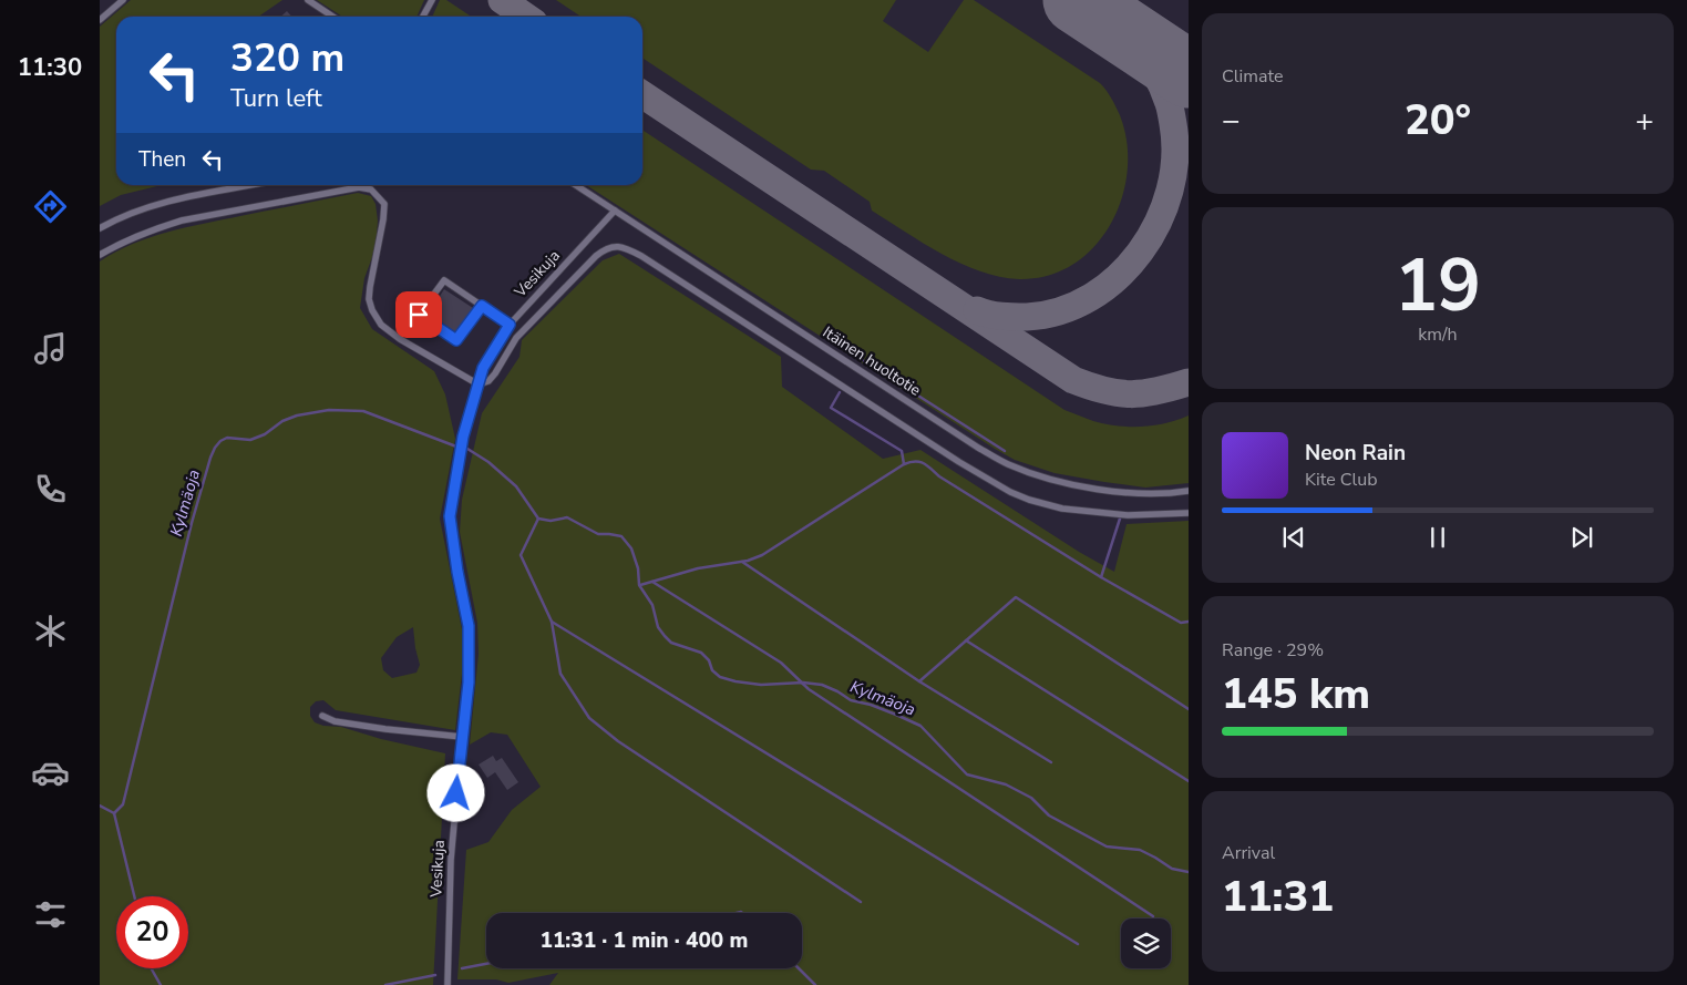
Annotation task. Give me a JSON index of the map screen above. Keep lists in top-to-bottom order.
{
  "streets": {
    "lane": ["Vesikuja", "Itäinen huoltotie"]
  },
  "crossings": [
    ["Vesikuja", "Itäinen huoltotie"]
  ],
  "water": ["Kylmäoja"],
  "page": {
    "tabs": "11:30",
    "tile": [
      "Climate",
      ["19", "km/h"],
      ["Range · 29%", "145 km"],
      ["Arrival", "11:31"]
    ],
    "turn": ["320 m", "Turn left"],
    "heat": ["−", "20°", "+"],
    "then": "Then",
    "song": ["Neon Rain", "Kite Club"],
    "limit": "20",
    "trip": "11:31 · 1 min · 400 m"
  }
}
